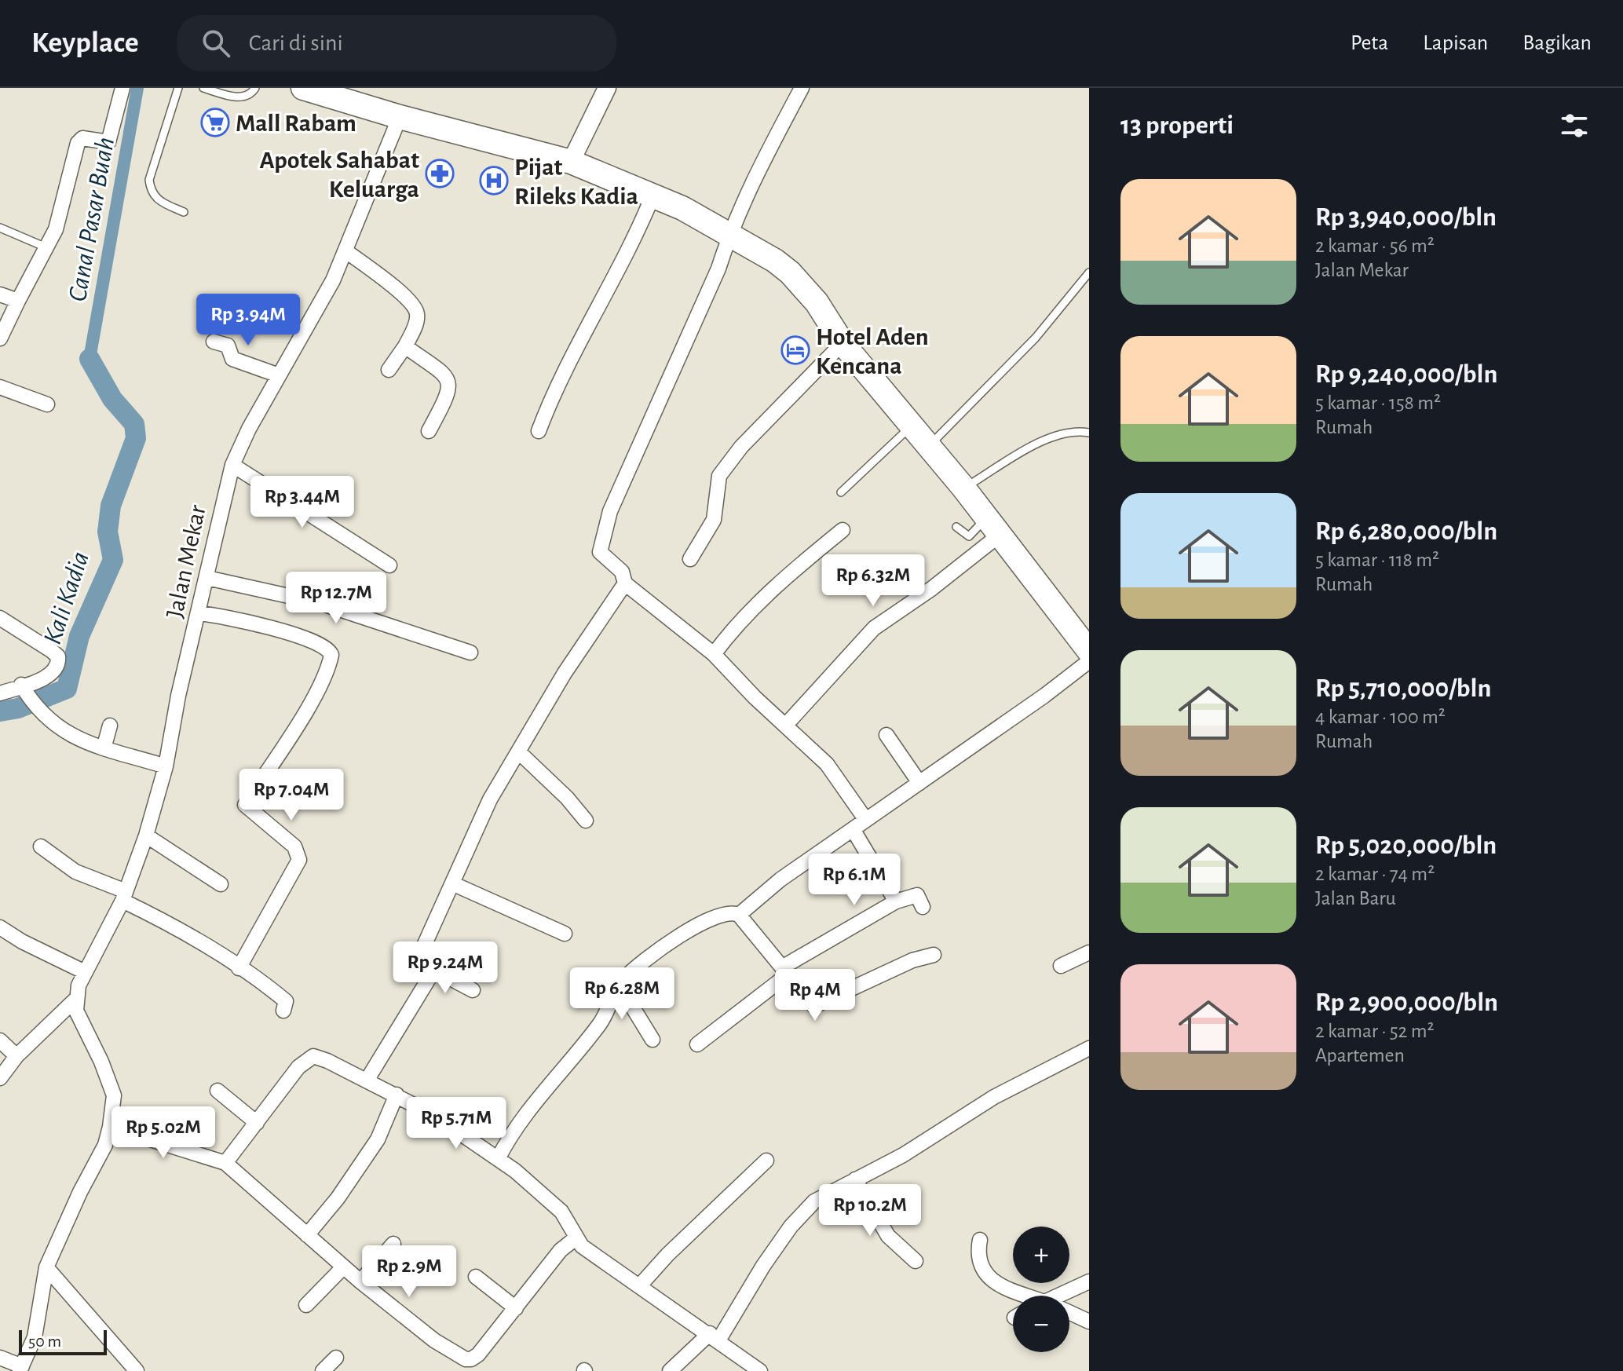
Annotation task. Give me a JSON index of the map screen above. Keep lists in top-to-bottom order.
{
  "streets": {
    "street": ["Jalan Mekar"]
  },
  "water": ["Canal Pasar Buah", "Kali Kadia"],
  "places": {
    "supermarket": ["Mall Rabam"],
    "pharmacy": ["Apotek Sahabat Keluarga"],
    "hospital": ["Pijat Rileks Kadia"],
    "hotel": ["Hotel Aden Kencana"]
  },
  "scale_bar": "50 m",
  "page": {
    "header": "Keyplace",
    "search": "Cari di sini",
    "nav": ["Peta", "Lapisan", "Bagikan"],
    "heading": "13 properti",
    "list": [
      {
        "name": "Rp 3,940,000/bln",
        "note": "2 kamar · 56 m² · Jalan Mekar"
      },
      {
        "name": "Rp 9,240,000/bln",
        "note": "5 kamar · 158 m² · Rumah"
      },
      {
        "name": "Rp 6,280,000/bln",
        "note": "5 kamar · 118 m² · Rumah"
      },
      {
        "name": "Rp 5,710,000/bln",
        "note": "4 kamar · 100 m² · Rumah"
      },
      {
        "name": "Rp 5,020,000/bln",
        "note": "2 kamar · 74 m² · Jalan Baru"
      },
      {
        "name": "Rp 2,900,000/bln",
        "note": "2 kamar · 52 m² · Apartemen"
      }
    ],
    "price": [
      "Rp 3.94M",
      "Rp 3.44M",
      "Rp 6.32M",
      "Rp 12.7M",
      "Rp 7.04M",
      "Rp 6.1M",
      "Rp 9.24M",
      "Rp 6.28M",
      "Rp 4M",
      "Rp 5.71M",
      "Rp 5.02M",
      "Rp 10.2M",
      "Rp 2.9M"
    ],
    "map_buttons": ["+", "−"],
    "scale": "50 m"
  }
}
